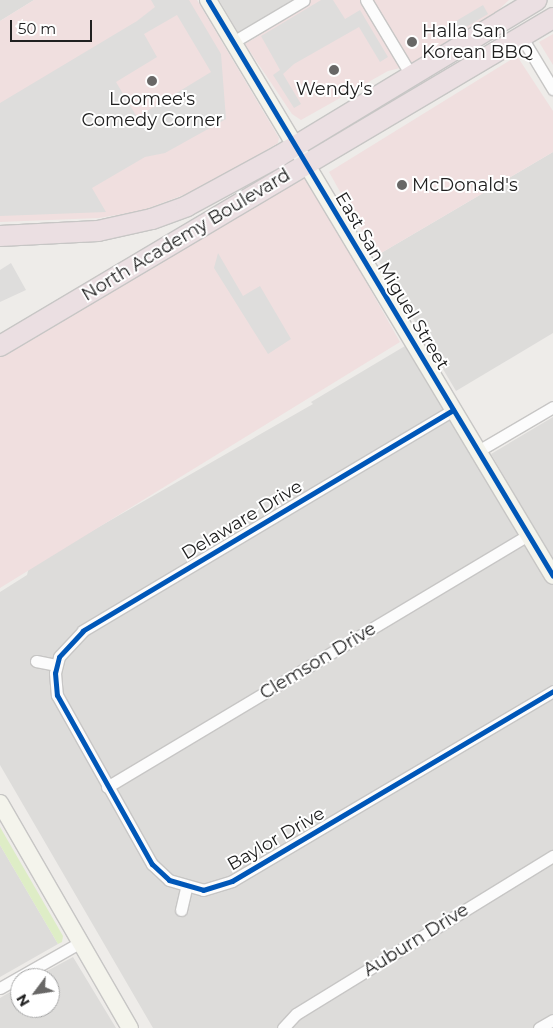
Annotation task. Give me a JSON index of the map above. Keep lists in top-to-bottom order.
{
  "streets": {
    "highway": ["North Academy Boulevard"],
    "street": [
      "East San Miguel Street",
      "Delaware Drive",
      "Clemson Drive",
      "Baylor Drive",
      "Auburn Drive"
    ]
  },
  "crossings": [
    ["North Academy Boulevard", "East San Miguel Street"],
    ["East San Miguel Street", "Delaware Drive"],
    ["East San Miguel Street", "Clemson Drive"],
    ["Delaware Drive", "Baylor Drive"],
    ["Clemson Drive", "Baylor Drive"]
  ],
  "places": [
    "Halla San Korean BBQ",
    "Wendy's",
    "Loomee's Comedy Corner",
    "McDonald's"
  ],
  "scale_bar": "50 m",
  "north": "bottom left"
}
